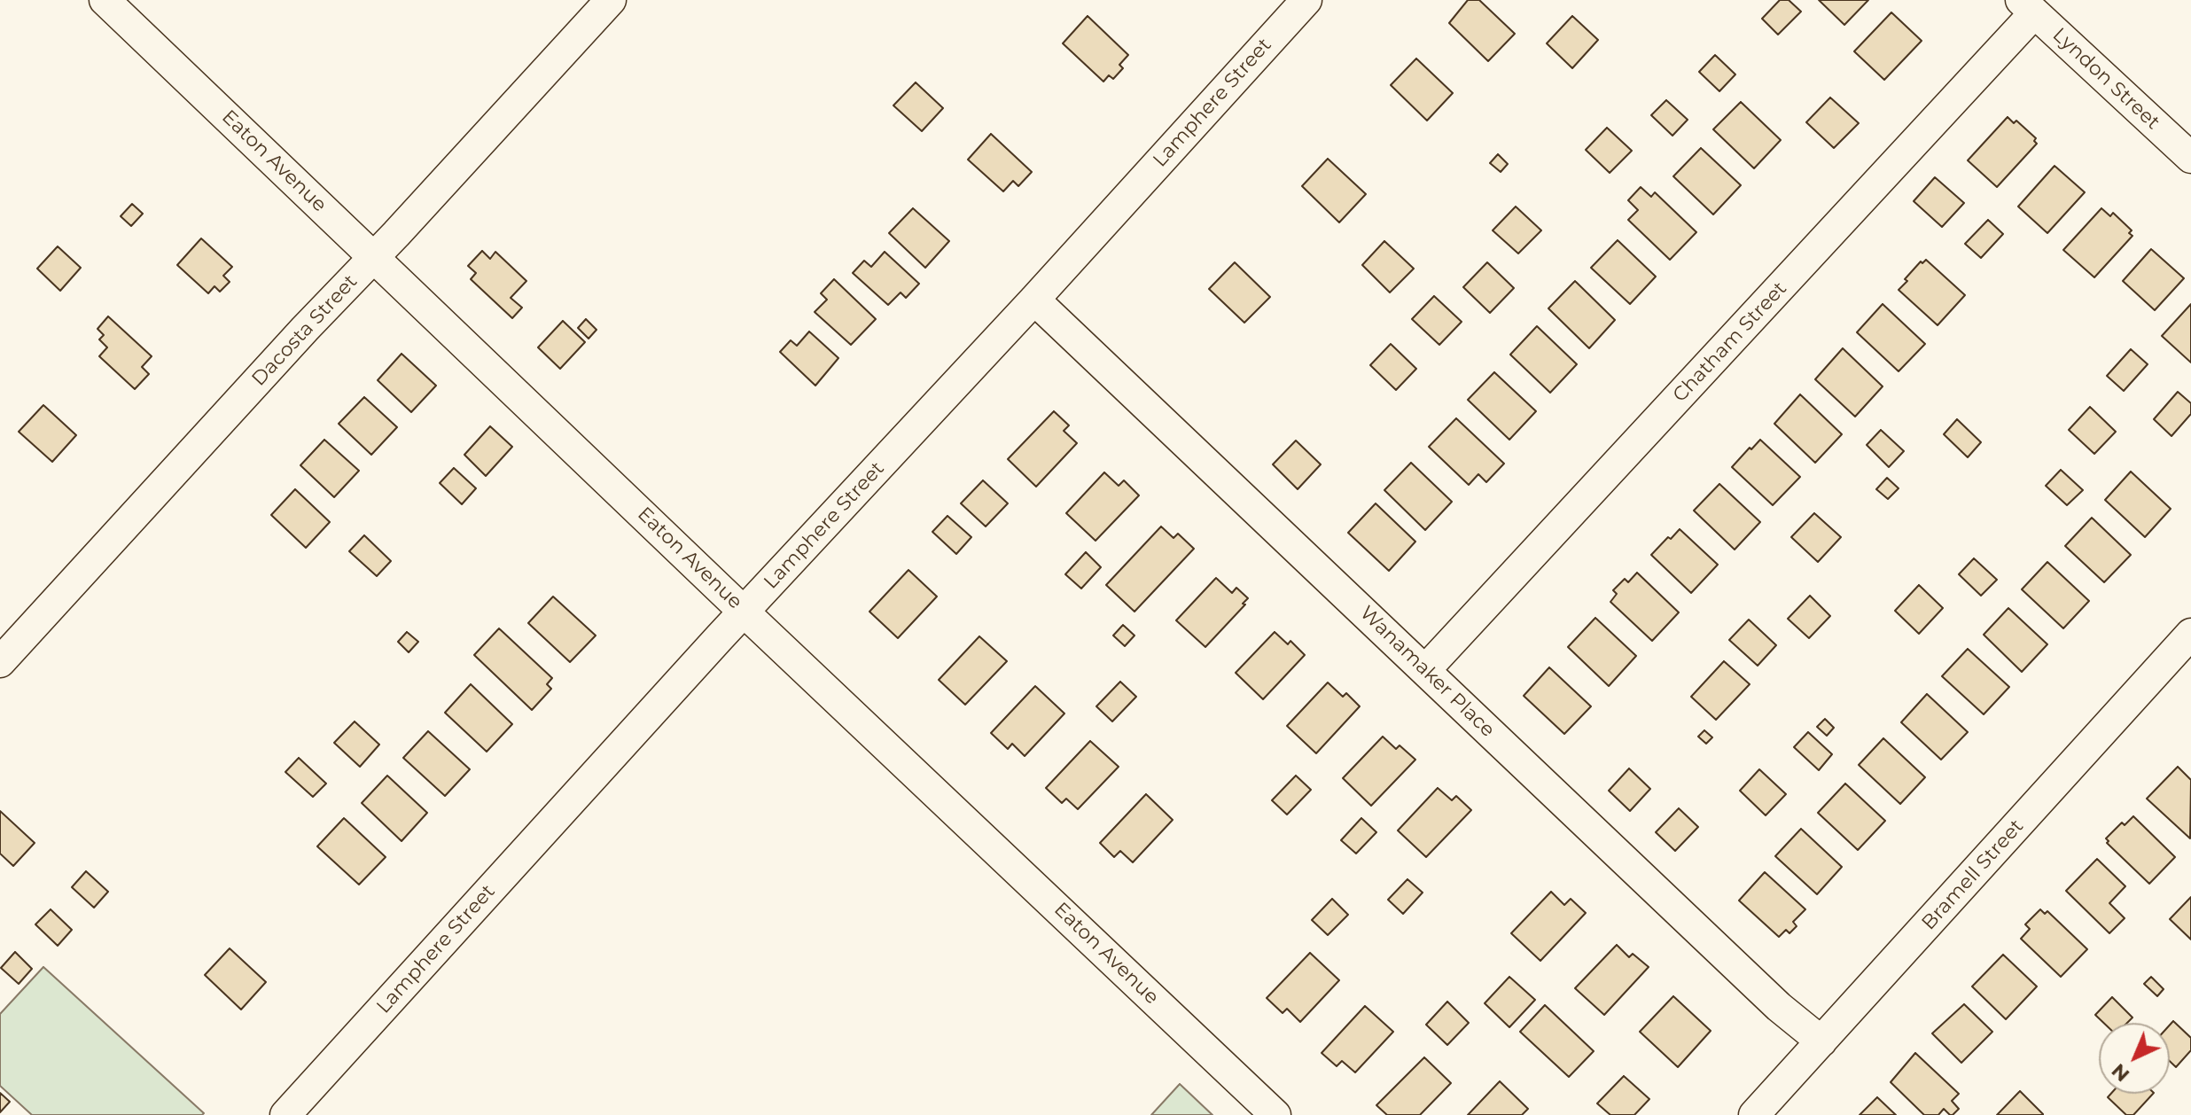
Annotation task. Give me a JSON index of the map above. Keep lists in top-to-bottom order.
{
  "streets": {
    "street": [
      "Lyndon Street",
      "Lamphere Street",
      "Eaton Avenue",
      "Dacosta Street",
      "Chatham Street",
      "Wanamaker Place",
      "Bramell Street"
    ]
  },
  "crossings": [
    ["Lyndon Street", "Chatham Street"],
    ["Lamphere Street", "Eaton Avenue"],
    ["Lamphere Street", "Wanamaker Place"],
    ["Eaton Avenue", "Dacosta Street"],
    ["Chatham Street", "Wanamaker Place"],
    ["Wanamaker Place", "Bramell Street"]
  ],
  "north": "bottom left"
}
